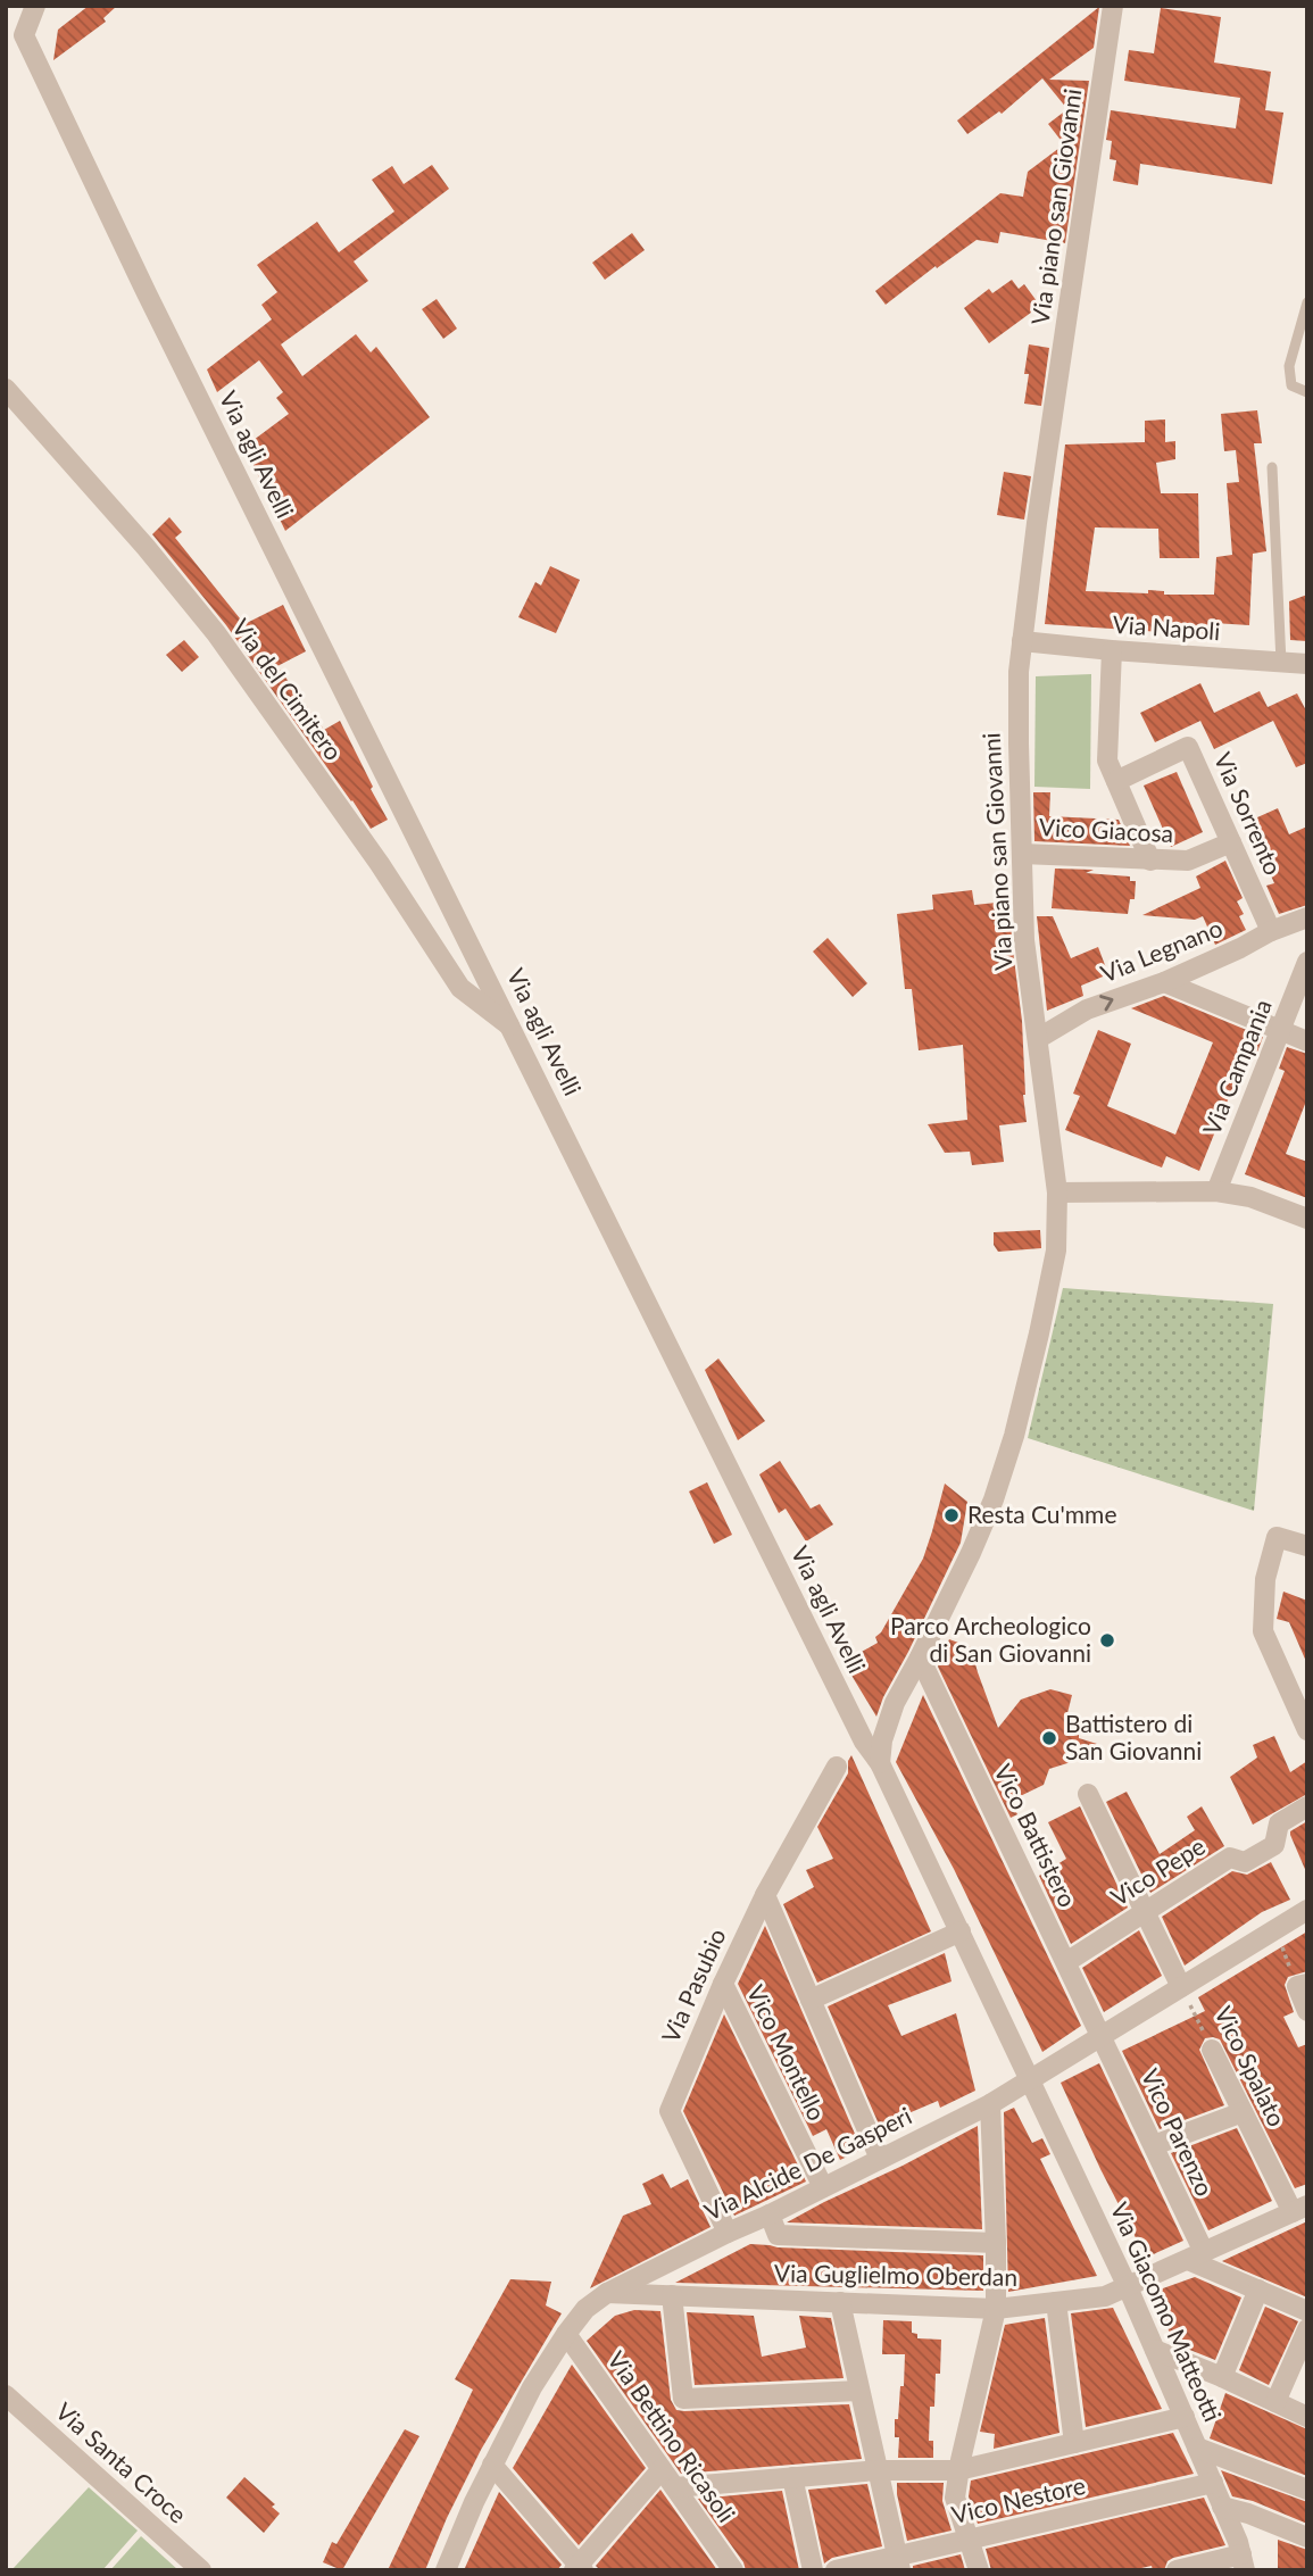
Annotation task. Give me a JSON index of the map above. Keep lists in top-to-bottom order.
{
  "streets": {
    "street": [
      "Via piano san Giovanni",
      "Via agli Avelli",
      "Via Napoli",
      "Via del Cimitero",
      "Via Sorrento",
      "Vico Giacosa",
      "Via Legnano",
      "Via Campania",
      "Vico Battistero",
      "Vico Pepe",
      "Via Pasubio",
      "Vico Montello",
      "Vico Spalato",
      "Vico Parenzo",
      "Via Alcide De Gasperi",
      "Via Guglielmo Oberdan",
      "Via Giacomo Matteotti",
      "Via Bettino Ricasoli",
      "Via Santa Croce",
      "Vico Nestore"
    ]
  },
  "crossings": [
    ["Via piano san Giovanni", "Via agli Avelli"],
    ["Via piano san Giovanni", "Via Napoli"],
    ["Via piano san Giovanni", "Vico Giacosa"],
    ["Via piano san Giovanni", "Via Legnano"],
    ["Via piano san Giovanni", "Vico Battistero"],
    ["Via agli Avelli", "Via del Cimitero"],
    ["Via agli Avelli", "Via Alcide De Gasperi"],
    ["Via agli Avelli", "Via Giacomo Matteotti"],
    ["Via Sorrento", "Vico Giacosa"],
    ["Via Sorrento", "Via Legnano"],
    ["Vico Battistero", "Vico Pepe"],
    ["Vico Battistero", "Vico Parenzo"],
    ["Vico Battistero", "Via Alcide De Gasperi"],
    ["Via Pasubio", "Vico Montello"],
    ["Via Pasubio", "Via Alcide De Gasperi"],
    ["Vico Montello", "Via Alcide De Gasperi"],
    ["Vico Spalato", "Via Alcide De Gasperi"],
    ["Vico Spalato", "Via Guglielmo Oberdan"],
    ["Vico Parenzo", "Via Alcide De Gasperi"],
    ["Vico Parenzo", "Via Guglielmo Oberdan"],
    ["Via Alcide De Gasperi", "Via Guglielmo Oberdan"],
    ["Via Alcide De Gasperi", "Via Giacomo Matteotti"],
    ["Via Alcide De Gasperi", "Via Bettino Ricasoli"],
    ["Via Guglielmo Oberdan", "Via Giacomo Matteotti"],
    ["Via Giacomo Matteotti", "Vico Nestore"]
  ],
  "one_way": ["Via Legnano"],
  "places": ["Resta Cu'mme", "Parco Archeologico di San Giovanni", "Battistero di San Giovanni"]
}
